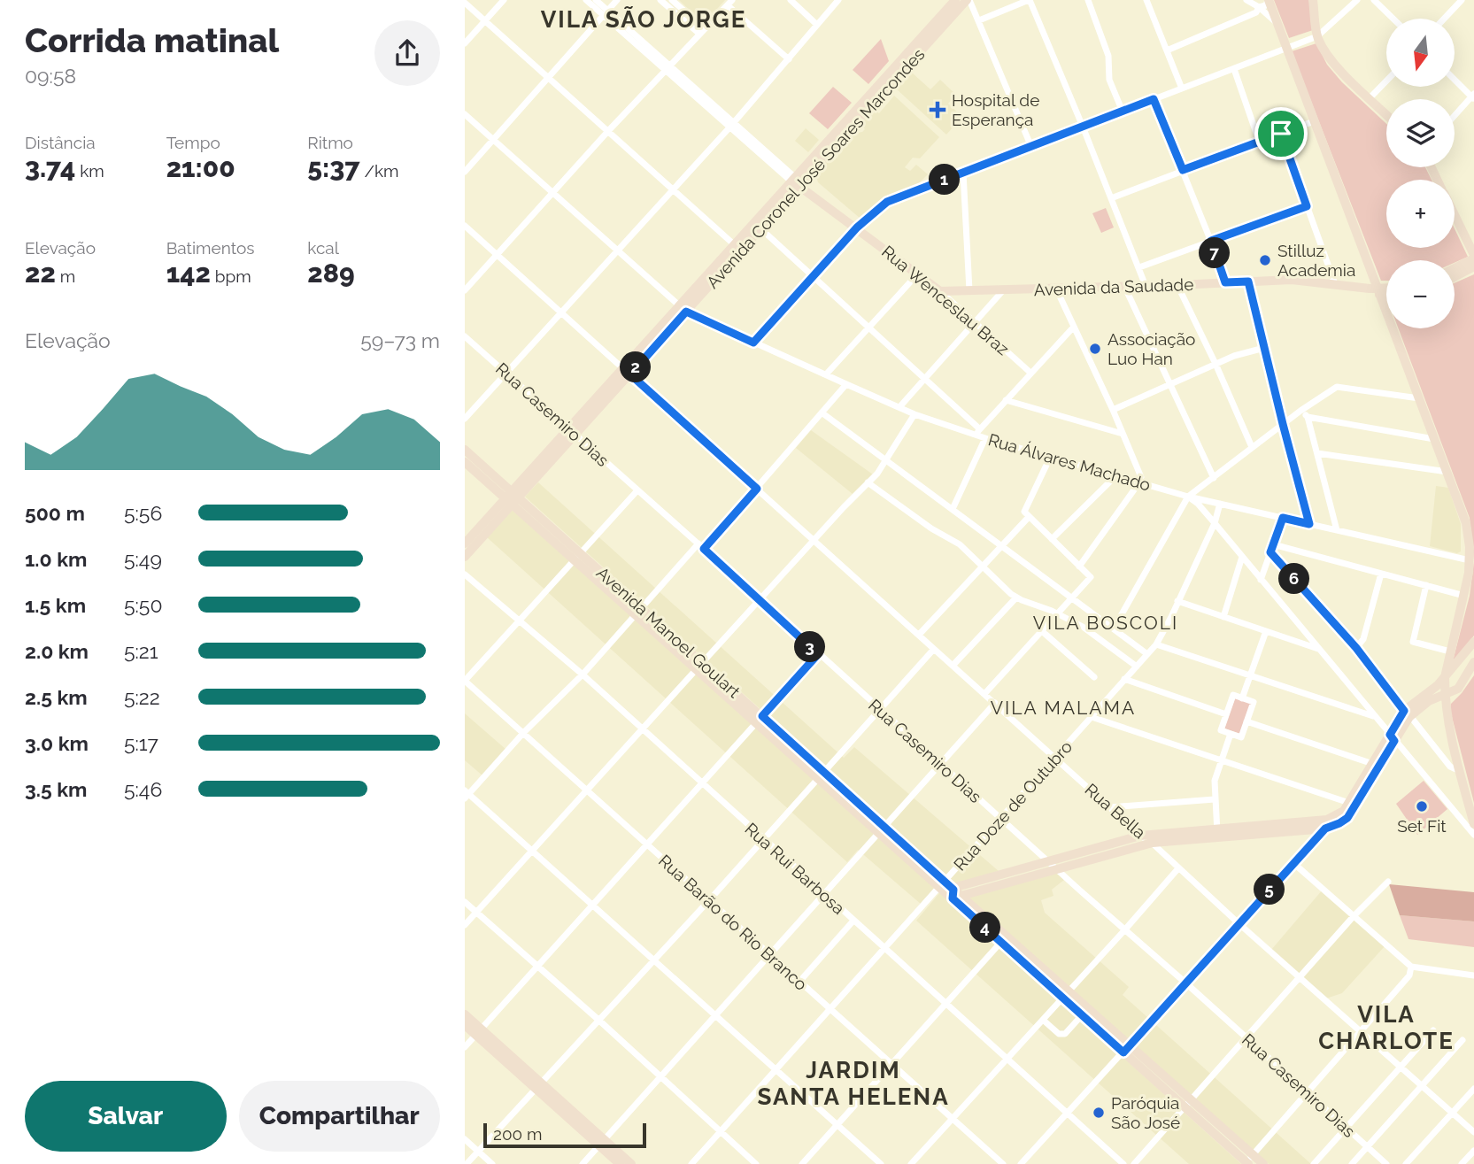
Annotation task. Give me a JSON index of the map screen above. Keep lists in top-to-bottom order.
{
  "streets": {
    "street": [
      "Avenida Coronel José Soares Marcondes",
      "Avenida da Saudade",
      "Rua Wenceslau Braz",
      "Rua Casemiro Dias",
      "Rua Álvares Machado",
      "Avenida Manoel Goulart",
      "Rua Doze de Outubro",
      "Rua Bella",
      "Rua Rui Barbosa",
      "Rua Barão do Rio Branco"
    ]
  },
  "crossings": [
    ["Avenida Coronel José Soares Marcondes", "Rua Wenceslau Braz"],
    ["Avenida Coronel José Soares Marcondes", "Rua Casemiro Dias"],
    ["Avenida Coronel José Soares Marcondes", "Rua Álvares Machado"],
    ["Avenida Coronel José Soares Marcondes", "Avenida Manoel Goulart"],
    ["Avenida Coronel José Soares Marcondes", "Rua Bella"],
    ["Avenida da Saudade", "Rua Wenceslau Braz"],
    ["Rua Casemiro Dias", "Rua Doze de Outubro"],
    ["Rua Álvares Machado", "Rua Doze de Outubro"],
    ["Avenida Manoel Goulart", "Rua Doze de Outubro"],
    ["Rua Doze de Outubro", "Rua Bella"],
    ["Rua Doze de Outubro", "Rua Rui Barbosa"],
    ["Rua Doze de Outubro", "Rua Barão do Rio Branco"]
  ],
  "districts": [
    "VILA SÃO JORGE",
    "VILA BOSCOLI",
    "VILA MALAMA",
    "VILA CHARLOTE",
    "JARDIM SANTA HELENA"
  ],
  "places": {
    "health": ["Hospital de Esperança"],
    "other": [
      "Stilluz Academia",
      "Associação Luo Han",
      "Set Fit",
      "Paróquia São José"
    ]
  },
  "scale_bar": "200 m",
  "north": "bottom",
  "page": {
    "heading": ["Corrida matinal", "09:58"],
    "map_buttons": ["+", "−"],
    "stats": [
      ["Distância", "3.74 km"],
      ["Tempo", "21:00"],
      ["Ritmo", "5:37 /km"],
      ["Elevação", "22 m"],
      ["Batimentos", "142 bpm"],
      ["kcal", "289"]
    ],
    "pins": [
      "1",
      "7",
      "2",
      "6",
      "3",
      "5",
      "4"
    ],
    "chart": ["Elevação", "59–73 m"],
    "list": [
      {
        "name": "500 m",
        "note": "5:56"
      },
      {
        "name": "1.0 km",
        "note": "5:49"
      },
      {
        "name": "1.5 km",
        "note": "5:50"
      },
      {
        "name": "2.0 km",
        "note": "5:21"
      },
      {
        "name": "2.5 km",
        "note": "5:22"
      },
      {
        "name": "3.0 km",
        "note": "5:17"
      },
      {
        "name": "3.5 km",
        "note": "5:46"
      }
    ],
    "buttons": ["Salvar", "Compartilhar"],
    "scale": "200 m"
  }
}
